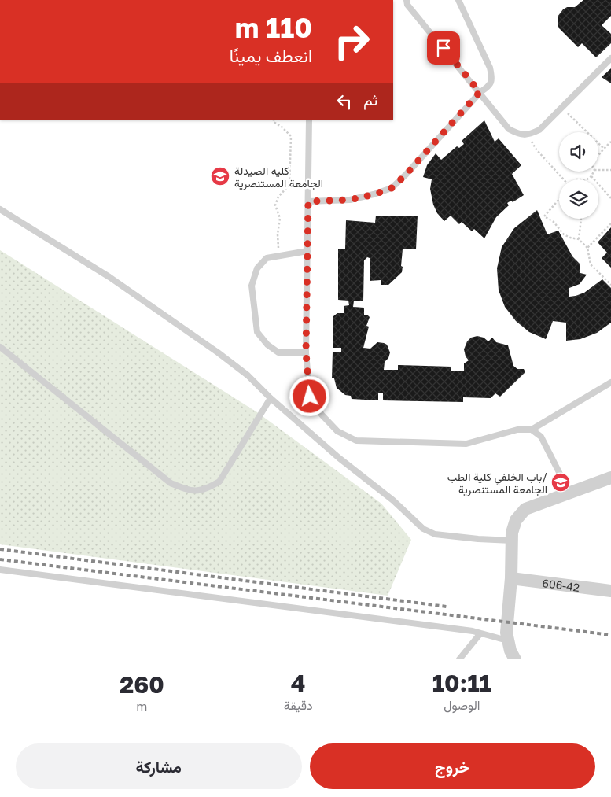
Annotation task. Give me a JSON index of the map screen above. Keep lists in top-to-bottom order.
{
  "streets": {
    "street": ["606-42"]
  },
  "places": {
    "school or university": ["كليه الصيدلة الجامعة المستنصرية", "باب الخلفي كلية الطب/ الجامعة المستنصرية"]
  },
  "page": {
    "turn": ["110 m", "انعطف يمينًا"],
    "then": "ثم",
    "eta": [
      "10:11",
      "الوصول",
      "4",
      "دقيقة",
      "260",
      "m"
    ],
    "buttons": ["خروج", "مشاركة"]
  }
}
